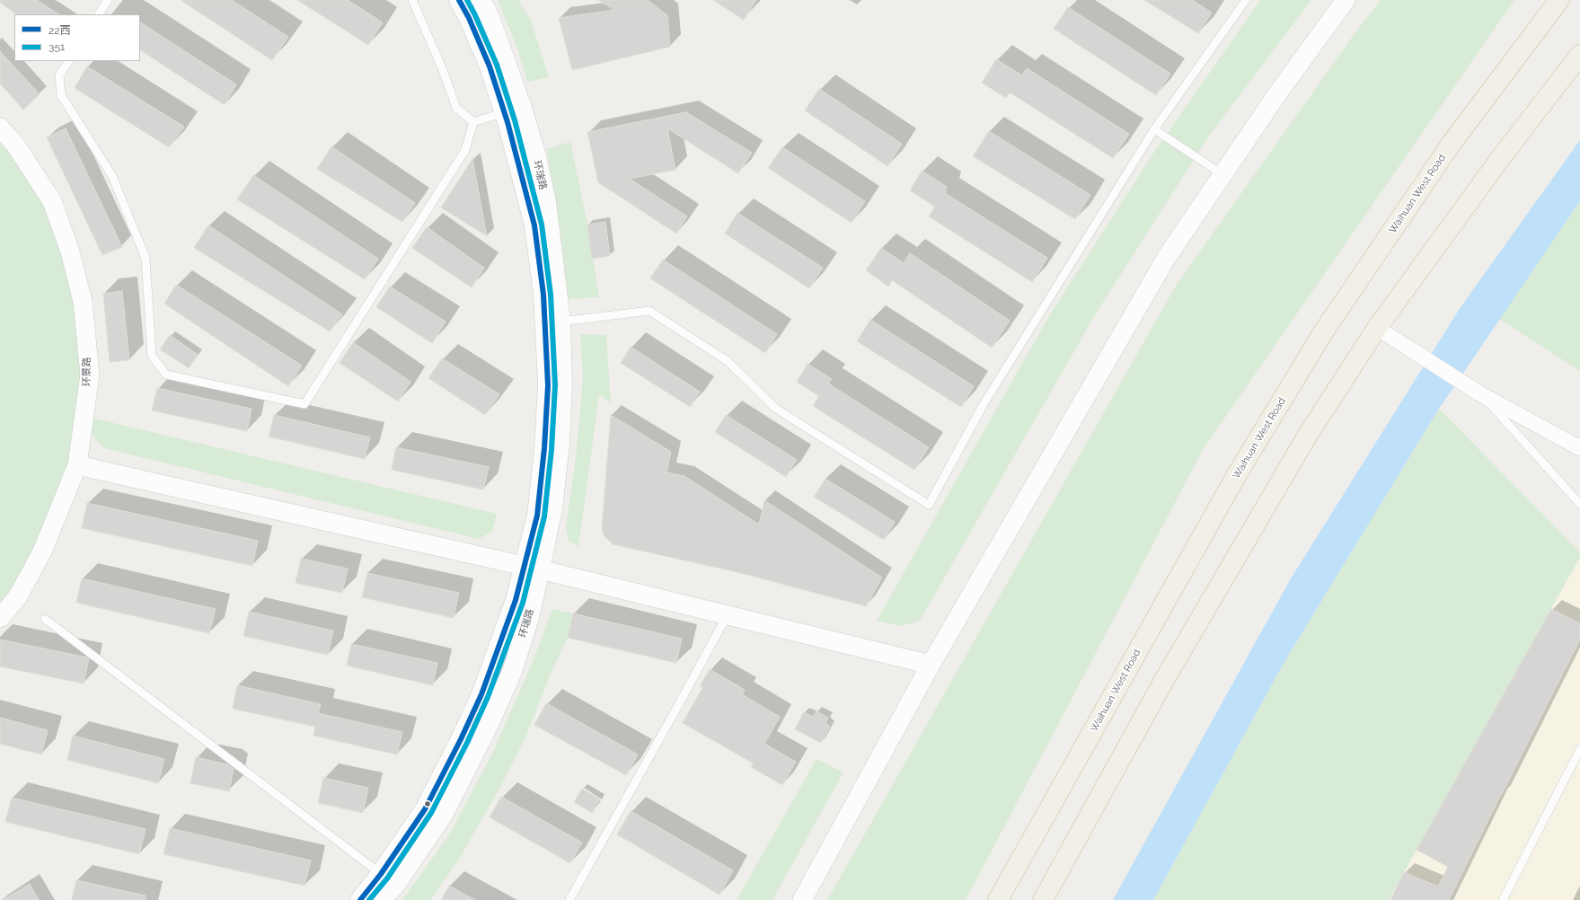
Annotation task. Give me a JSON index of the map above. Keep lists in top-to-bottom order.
{
  "streets": {
    "highway": ["Waihuan West Road"],
    "main road": ["环瑞路"],
    "street": ["环景路"]
  },
  "lines": ["transit line 22西", "transit line 351"],
  "legend": ["22西", "351"]
}
